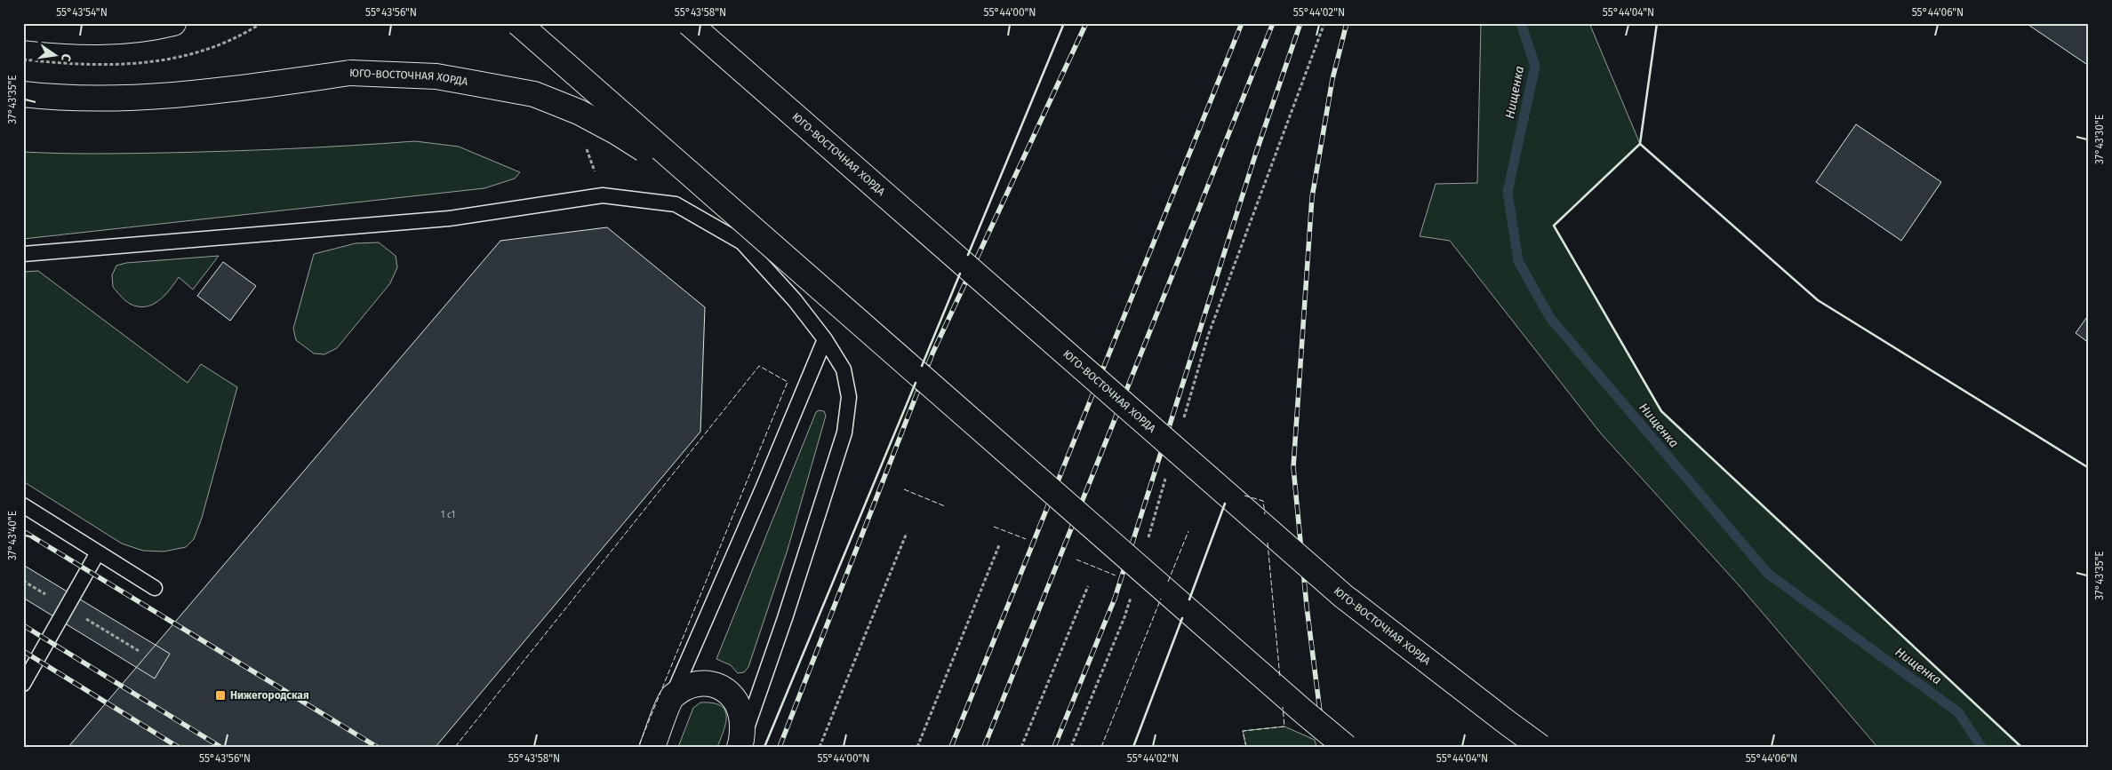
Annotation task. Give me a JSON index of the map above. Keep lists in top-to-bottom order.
{
  "streets": {
    "main road": ["ЮГО-ВОСТОЧНАЯ ХОРДА"]
  },
  "water": ["Нищенка"],
  "places": {
    "transit": ["Нижегородская"]
  },
  "house_numbers": ["1 с1"],
  "north": "right",
  "coordinates": [
    "55°43'54\"N",
    "55°43'56\"N",
    "55°43'58\"N",
    "55°44'00\"N",
    "55°44'02\"N",
    "55°44'04\"N",
    "55°44'06\"N",
    "37°43'35\"E",
    "37°43'30\"E",
    "37°43'40\"E"
  ]
}
